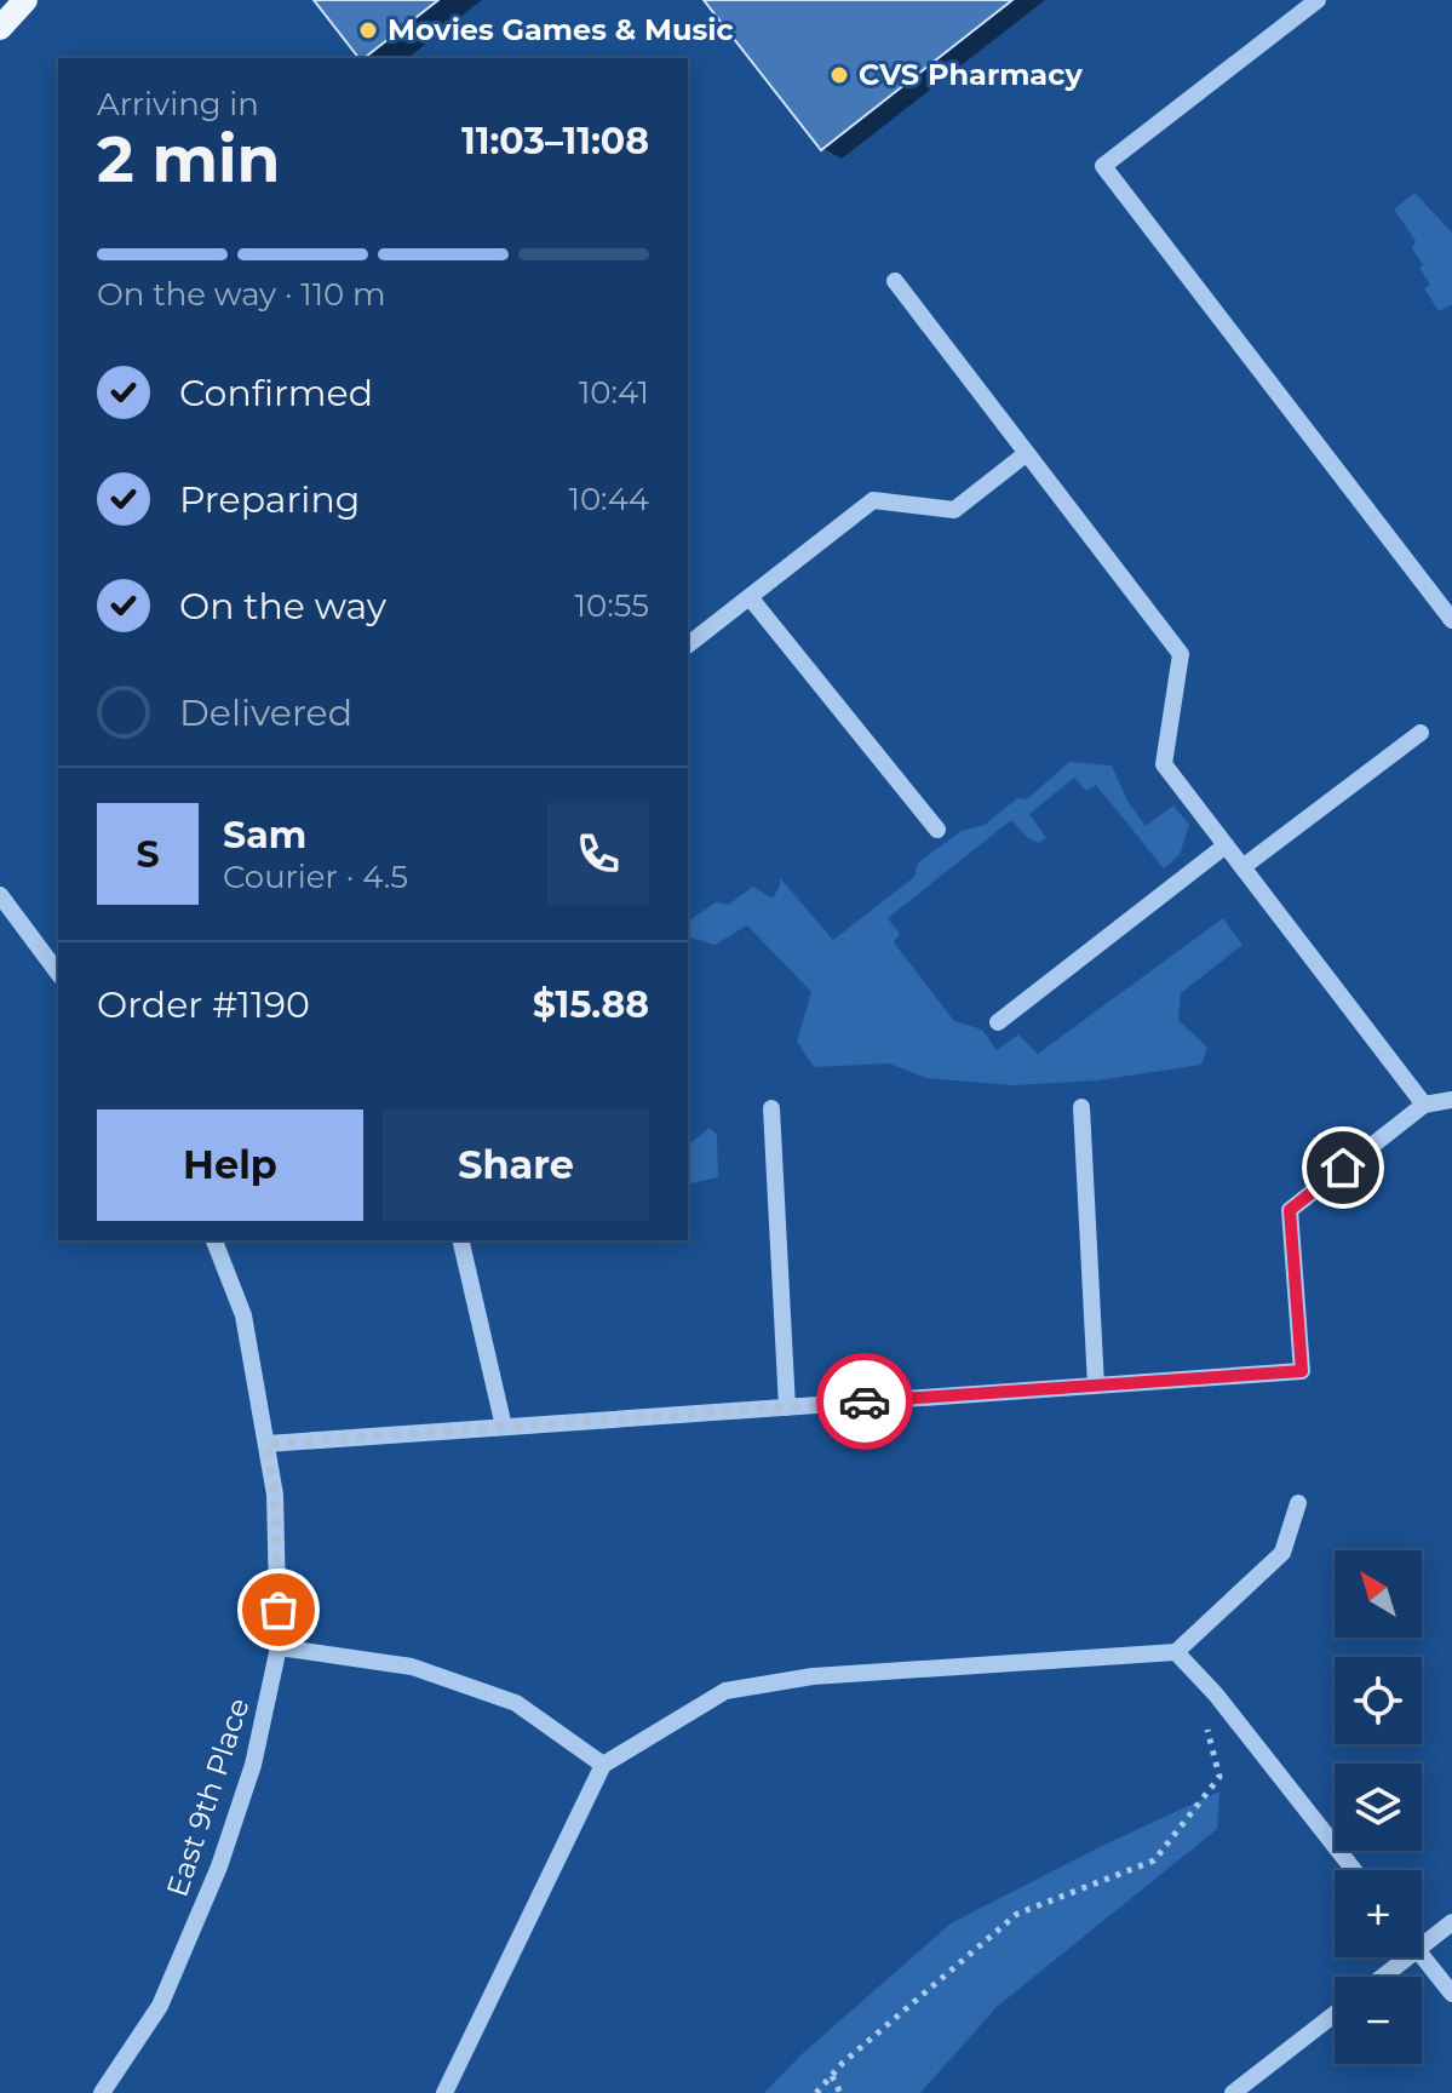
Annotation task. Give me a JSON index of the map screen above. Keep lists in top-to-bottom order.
{
  "streets": {
    "street": ["East 9th Place"]
  },
  "places": ["Movies Games & Music", "CVS Pharmacy"],
  "north": "top left",
  "page": {
    "heading": ["2 min", "Arriving in", "11:03–11:08"],
    "panel": [
      "Sam",
      "Courier · 4.5",
      "Order #1190",
      "$15.88"
    ],
    "bar": "On the way · 110 m",
    "list": [
      ["Confirmed", "10:41"],
      ["Preparing", "10:44"],
      ["On the way", "10:55"],
      "Delivered"
    ],
    "round": "S",
    "buttons": ["Help", "Share"],
    "map_buttons": ["+", "−"]
  }
}
